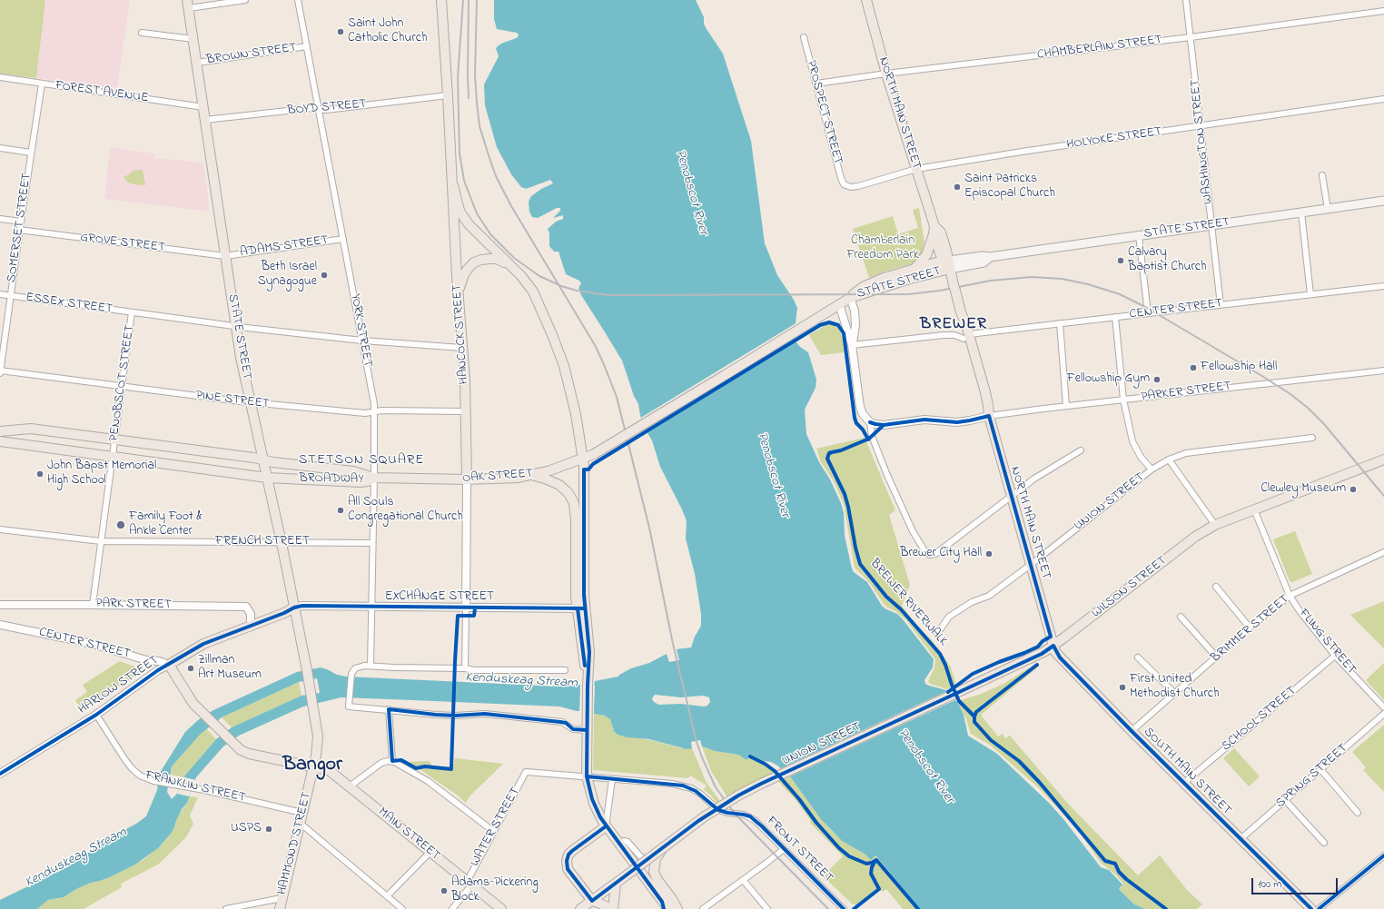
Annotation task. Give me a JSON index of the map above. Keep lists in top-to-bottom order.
{
  "streets": {
    "main road": [
      "NORTH MAIN STREET",
      "STATE STREET",
      "HANCOCK STREET",
      "OAK STREET",
      "BROADWAY",
      "UNION STREET",
      "WILSON STREET",
      "HARLOW STREET",
      "SOUTH MAIN STREET",
      "MAIN STREET",
      "HAMMOND STREET"
    ],
    "street": [
      "CHAMBERLAIN STREET",
      "BROWN STREET",
      "FOREST AVENUE",
      "BOYD STREET",
      "PROSPECT STREET",
      "HOLYOKE STREET",
      "WASHINGTON STREET",
      "SOMERSET STREET",
      "GROVE STREET",
      "ADAMS STREET",
      "ESSEX STREET",
      "CENTER STREET",
      "YORK STREET",
      "PENOBSCOT STREET",
      "PARKER STREET",
      "PINE STREET",
      "FRENCH STREET",
      "EXCHANGE STREET",
      "PARK STREET",
      "BRIMMER STREET",
      "FLING STREET",
      "SCHOOL STREET",
      "SPRING STREET",
      "FRANKLIN STREET",
      "WATER STREET",
      "FRONT STREET"
    ],
    "cycle path": ["BREWER RIVERWALK"]
  },
  "crossings": [
    ["CHAMBERLAIN STREET", "PROSPECT STREET"],
    ["CHAMBERLAIN STREET", "NORTH MAIN STREET"],
    ["CHAMBERLAIN STREET", "WASHINGTON STREET"],
    ["BROWN STREET", "STATE STREET"],
    ["BROWN STREET", "YORK STREET"],
    ["FOREST AVENUE", "SOMERSET STREET"],
    ["FOREST AVENUE", "STATE STREET"],
    ["BOYD STREET", "STATE STREET"],
    ["BOYD STREET", "YORK STREET"],
    ["BOYD STREET", "HANCOCK STREET"],
    ["PROSPECT STREET", "HOLYOKE STREET"],
    ["NORTH MAIN STREET", "HOLYOKE STREET"],
    ["NORTH MAIN STREET", "STATE STREET"],
    ["NORTH MAIN STREET", "CENTER STREET"],
    ["NORTH MAIN STREET", "PARKER STREET"],
    ["NORTH MAIN STREET", "UNION STREET"],
    ["NORTH MAIN STREET", "WILSON STREET"],
    ["NORTH MAIN STREET", "SOUTH MAIN STREET"],
    ["HOLYOKE STREET", "WASHINGTON STREET"],
    ["WASHINGTON STREET", "STATE STREET"],
    ["WASHINGTON STREET", "CENTER STREET"],
    ["SOMERSET STREET", "GROVE STREET"],
    ["SOMERSET STREET", "ESSEX STREET"],
    ["SOMERSET STREET", "PINE STREET"],
    ["STATE STREET", "GROVE STREET"],
    ["STATE STREET", "ADAMS STREET"],
    ["STATE STREET", "ESSEX STREET"],
    ["STATE STREET", "PINE STREET"],
    ["STATE STREET", "OAK STREET"],
    ["STATE STREET", "BROADWAY"],
    ["STATE STREET", "FRENCH STREET"],
    ["STATE STREET", "EXCHANGE STREET"],
    ["STATE STREET", "HARLOW STREET"],
    ["STATE STREET", "HAMMOND STREET"],
    ["GROVE STREET", "ADAMS STREET"],
    ["ADAMS STREET", "YORK STREET"],
    ["ESSEX STREET", "YORK STREET"],
    ["ESSEX STREET", "HANCOCK STREET"],
    ["ESSEX STREET", "PENOBSCOT STREET"],
    ["CENTER STREET", "HARLOW STREET"],
    ["CENTER STREET", "MAIN STREET"],
    ["YORK STREET", "PINE STREET"],
    ["YORK STREET", "OAK STREET"],
    ["YORK STREET", "BROADWAY"],
    ["YORK STREET", "FRENCH STREET"],
    ["YORK STREET", "EXCHANGE STREET"],
    ["HANCOCK STREET", "PINE STREET"],
    ["HANCOCK STREET", "OAK STREET"],
    ["HANCOCK STREET", "EXCHANGE STREET"],
    ["PENOBSCOT STREET", "PINE STREET"],
    ["PENOBSCOT STREET", "BROADWAY"],
    ["PENOBSCOT STREET", "FRENCH STREET"],
    ["PENOBSCOT STREET", "PARK STREET"],
    ["OAK STREET", "BROADWAY"],
    ["UNION STREET", "WILSON STREET"],
    ["WILSON STREET", "FLING STREET"],
    ["WILSON STREET", "SOUTH MAIN STREET"],
    ["EXCHANGE STREET", "HARLOW STREET"],
    ["PARK STREET", "HARLOW STREET"],
    ["BRIMMER STREET", "FLING STREET"],
    ["BRIMMER STREET", "SOUTH MAIN STREET"],
    ["FLING STREET", "SCHOOL STREET"],
    ["HARLOW STREET", "FRANKLIN STREET"],
    ["HARLOW STREET", "MAIN STREET"],
    ["SCHOOL STREET", "SOUTH MAIN STREET"],
    ["SOUTH MAIN STREET", "SPRING STREET"],
    ["FRANKLIN STREET", "HAMMOND STREET"],
    ["WATER STREET", "MAIN STREET"],
    ["MAIN STREET", "HAMMOND STREET"]
  ],
  "districts": ["BREWER", "STETSON SQUARE", "Bangor"],
  "water": ["Penobscot River", "Kenduskeag Stream"],
  "parks": ["Chamberlain Freedom Park"],
  "places": [
    "Saint John Catholic Church",
    "Saint Patricks Episcopal Church",
    "Calvary Baptist Church",
    "Beth Israel Synagogue",
    "Fellowship Hall",
    "Fellowship Gym",
    "John Bapst Memorial High School",
    "Clewley Museum",
    "All Souls Congregational Church",
    "Family Foot & Ankle Center",
    "Brewer City Hall",
    "Zillman Art Museum",
    "First United Methodist Church",
    "USPS",
    "Adams-Pickering Block"
  ],
  "scale_bar": "100 m"
}
